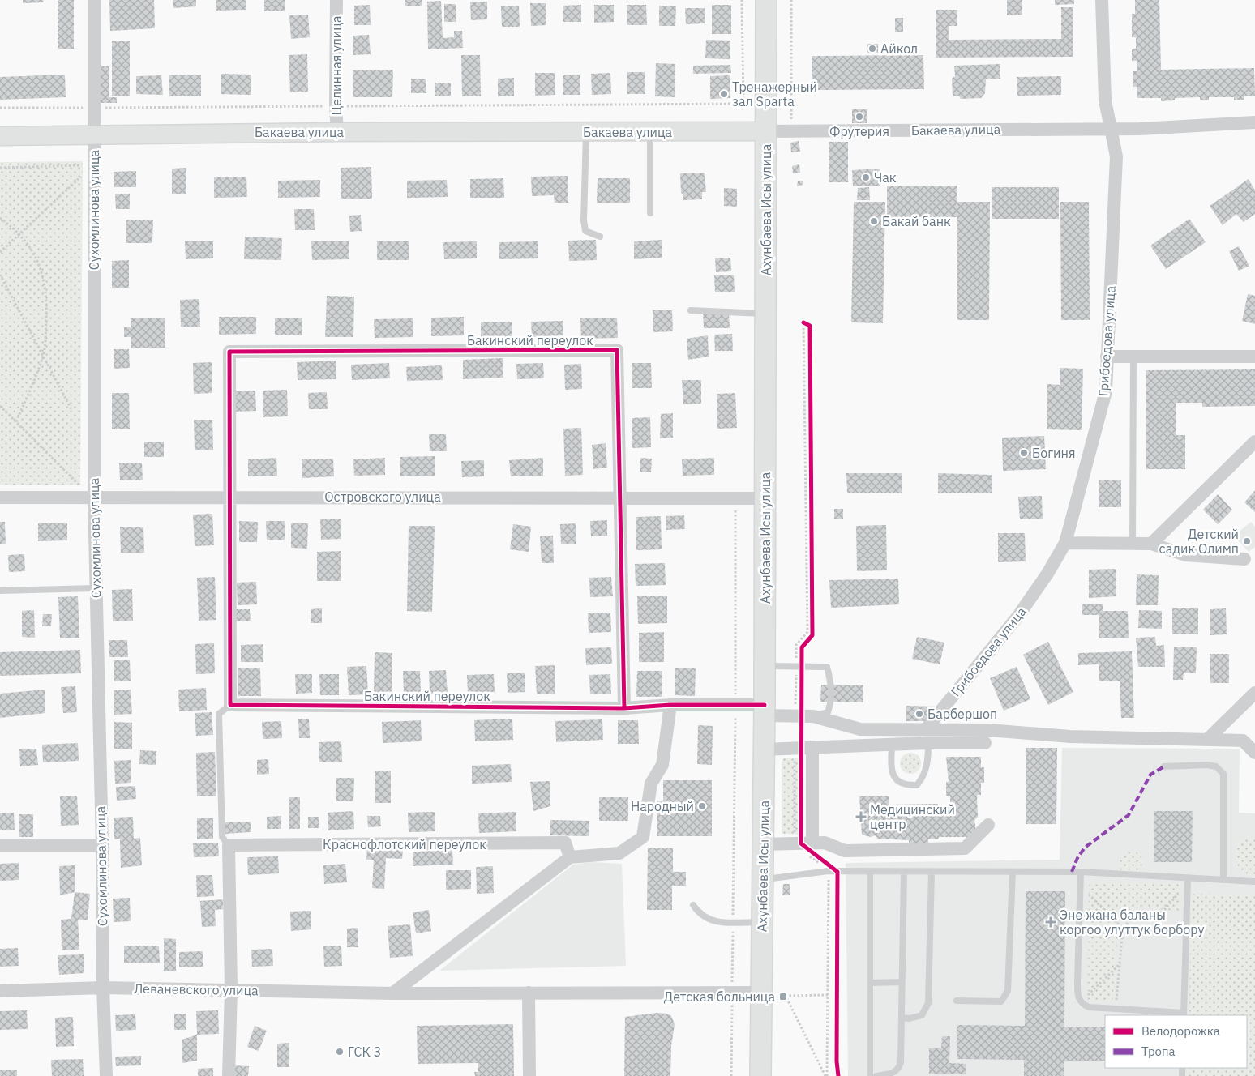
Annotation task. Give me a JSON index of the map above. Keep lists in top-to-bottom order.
{
  "streets": {
    "main road": ["Бакаева улица", "Ахунбаева Исы улица"],
    "street": [
      "Целинная улица",
      "Сухомлинова улица",
      "Бакинский переулок",
      "Грибоедова улица",
      "Островского улица",
      "Краснофлотский переулок",
      "Леваневского улица"
    ]
  },
  "crossings": [
    ["Целинная улица", "Бакаева улица"],
    ["Бакаева улица", "Сухомлинова улица"],
    ["Бакаева улица", "Ахунбаева Исы улица"],
    ["Бакаева улица", "Грибоедова улица"],
    ["Сухомлинова улица", "Островского улица"],
    ["Сухомлинова улица", "Леваневского улица"],
    ["Ахунбаева Исы улица", "Бакинский переулок"],
    ["Ахунбаева Исы улица", "Островского улица"],
    ["Ахунбаева Исы улица", "Леваневского улица"],
    ["Бакинский переулок", "Грибоедова улица"],
    ["Бакинский переулок", "Островского улица"]
  ],
  "places": {
    "other": [
      "Айкол",
      "Тренажерный зал Sparta",
      "Фрутерия",
      "Чак",
      "Бакай банк",
      "Богиня",
      "Детский садик Олимп",
      "Барбершоп",
      "Народный",
      "ГСК 3"
    ],
    "health": ["Медицинский центр", "Эне жана баланы коргоо улуттук борбору"],
    "transit": ["Детская больница"]
  },
  "legend": ["Велодорожка", "Тропа"]
}
